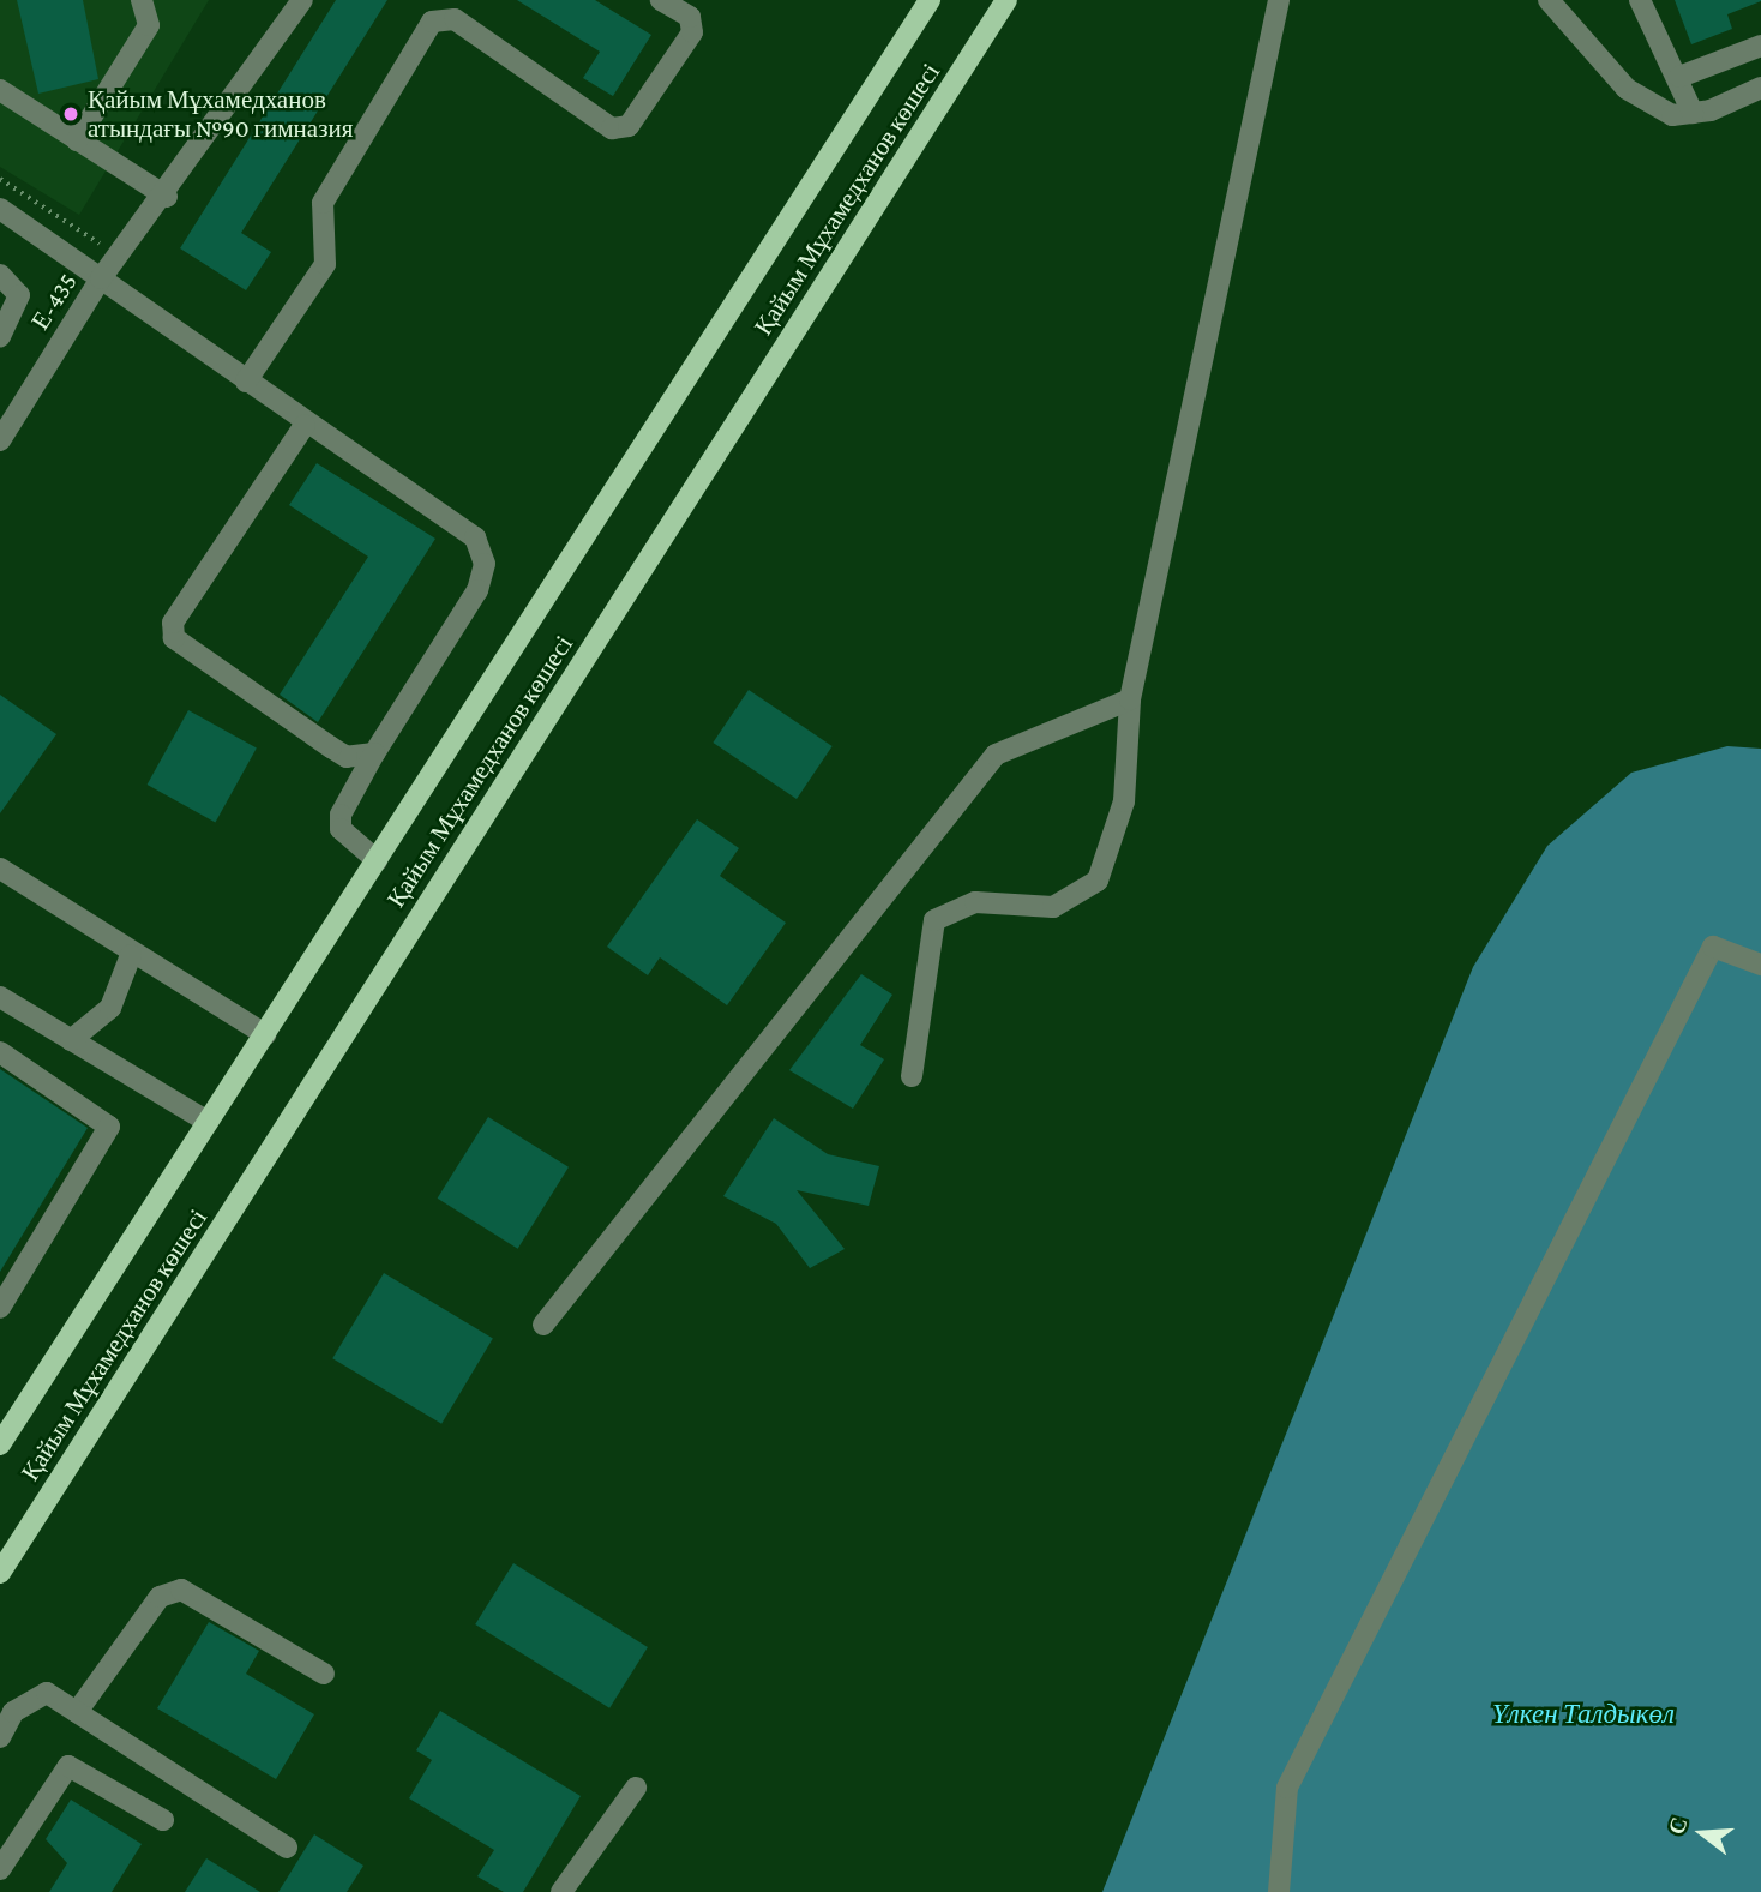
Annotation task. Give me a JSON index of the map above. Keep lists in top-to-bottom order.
{
  "streets": {
    "main road": ["Қайым Мұхамедханов көшесі"],
    "street": ["Е-435"]
  },
  "water": ["Үлкен Талдыкөл"],
  "places": ["Қайым Мұхамедханов атындағы №90 гимназия"],
  "north": "left"
}
